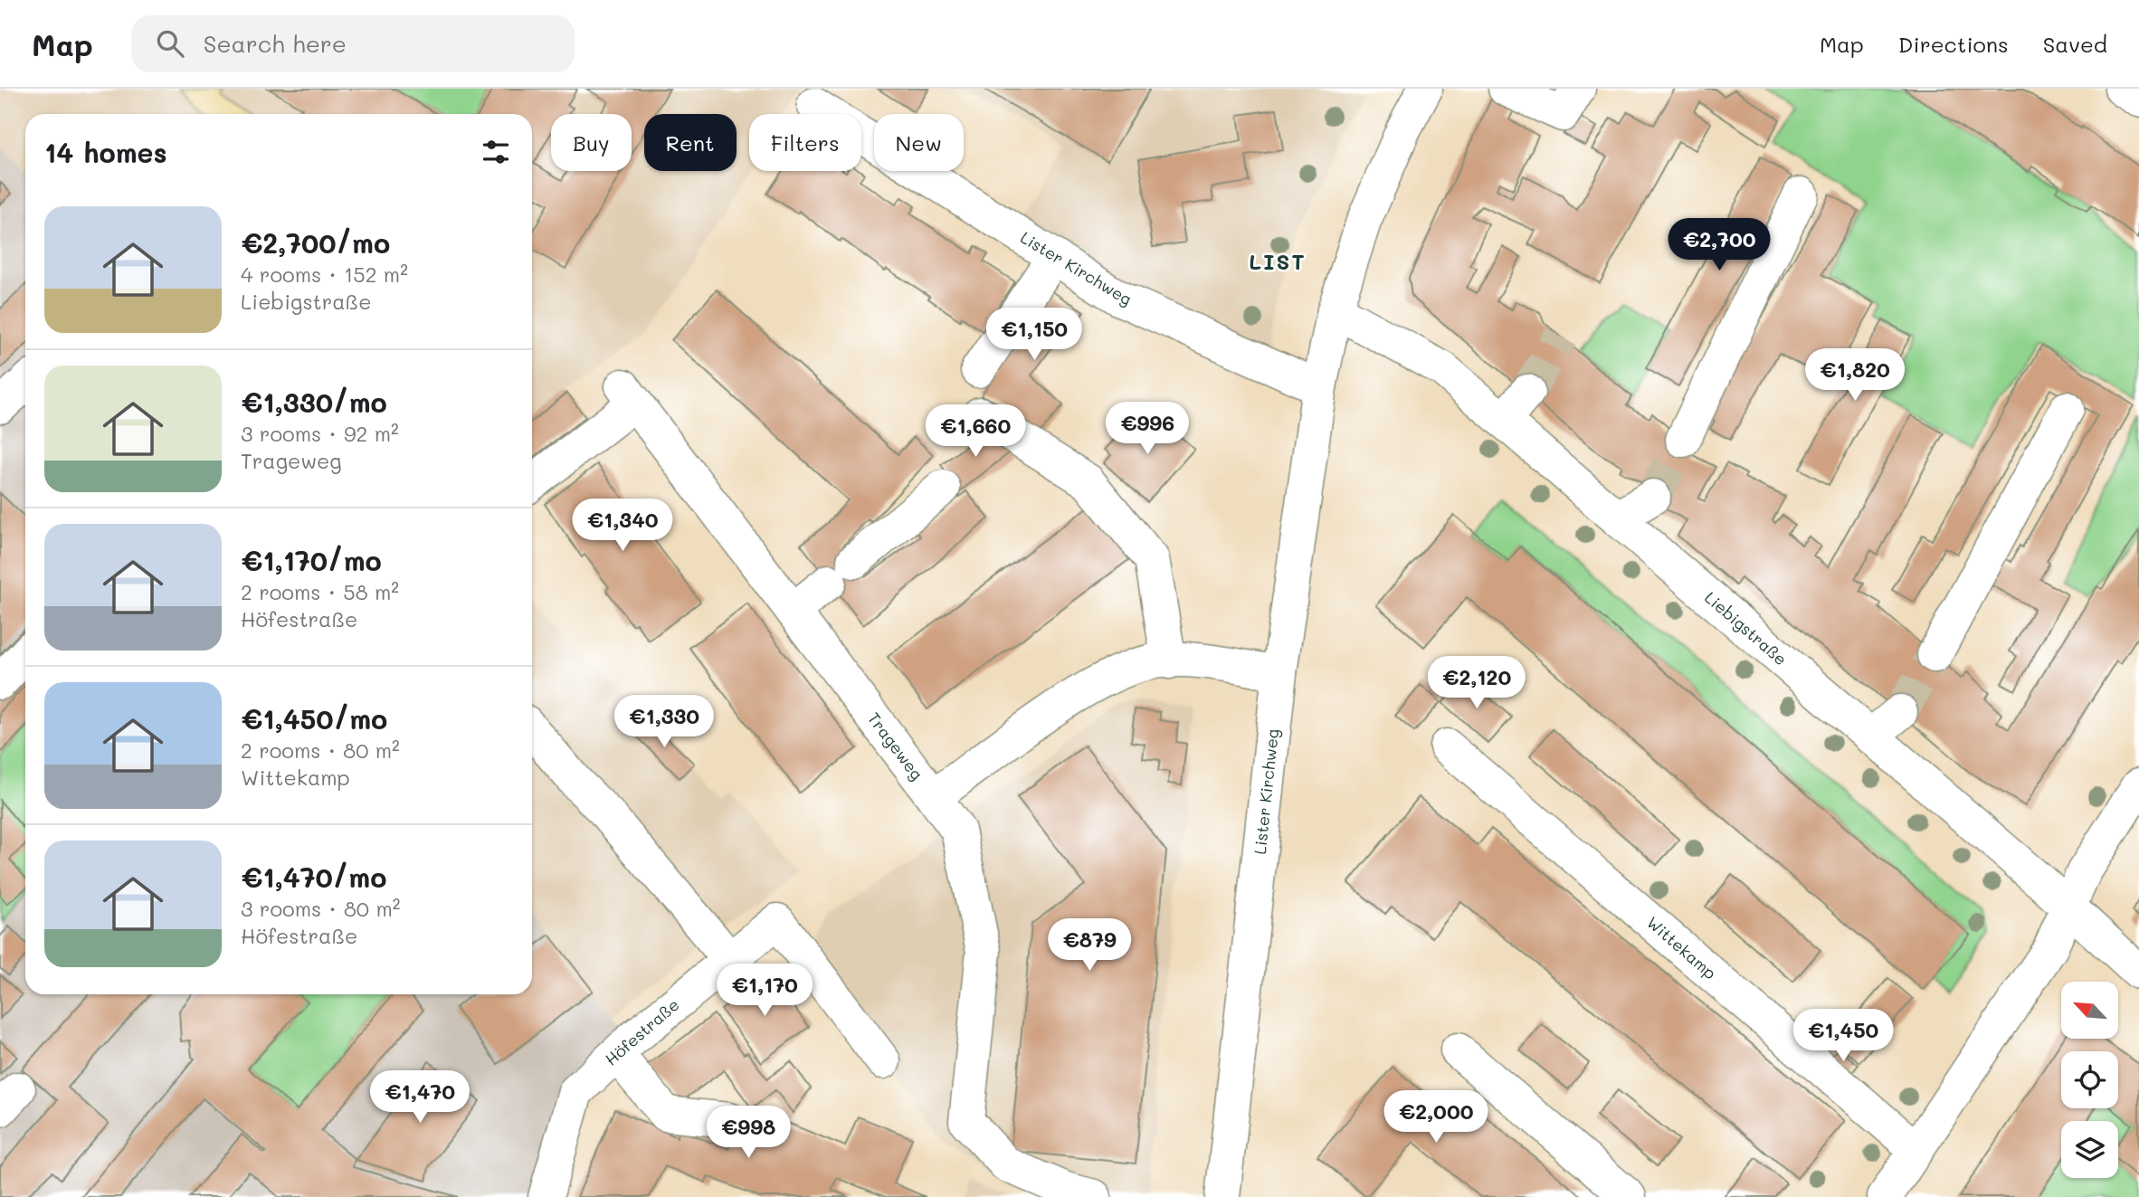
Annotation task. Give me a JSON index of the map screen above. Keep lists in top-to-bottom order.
{
  "streets": {
    "street": [
      "Lister Kirchweg",
      "Liebigstraße",
      "Trageweg",
      "Wittekamp",
      "Höfestraße"
    ]
  },
  "crossings": [
    ["Lister Kirchweg", "Liebigstraße"]
  ],
  "districts": ["LIST"],
  "north": "top left",
  "page": {
    "header": "Map",
    "search": "Search here",
    "nav": ["Map", "Directions", "Saved"],
    "chip": [
      "Buy",
      "Rent",
      "Filters",
      "New"
    ],
    "heading": "14 homes",
    "list": [
      {
        "name": "€2,700/mo",
        "note": "4 rooms · 152 m² · Liebigstraße"
      },
      {
        "name": "€1,330/mo",
        "note": "3 rooms · 92 m² · Trageweg"
      },
      {
        "name": "€1,170/mo",
        "note": "2 rooms · 58 m² · Höfestraße"
      },
      {
        "name": "€1,450/mo",
        "note": "2 rooms · 80 m² · Wittekamp"
      },
      {
        "name": "€1,470/mo",
        "note": "3 rooms · 80 m² · Höfestraße"
      }
    ],
    "price": [
      "€2,700",
      "€1,150",
      "€1,820",
      "€996",
      "€1,660",
      "€1,340",
      "€2,120",
      "€1,330",
      "€879",
      "€1,170",
      "€1,450",
      "€1,470",
      "€2,000",
      "€998"
    ]
  }
}
